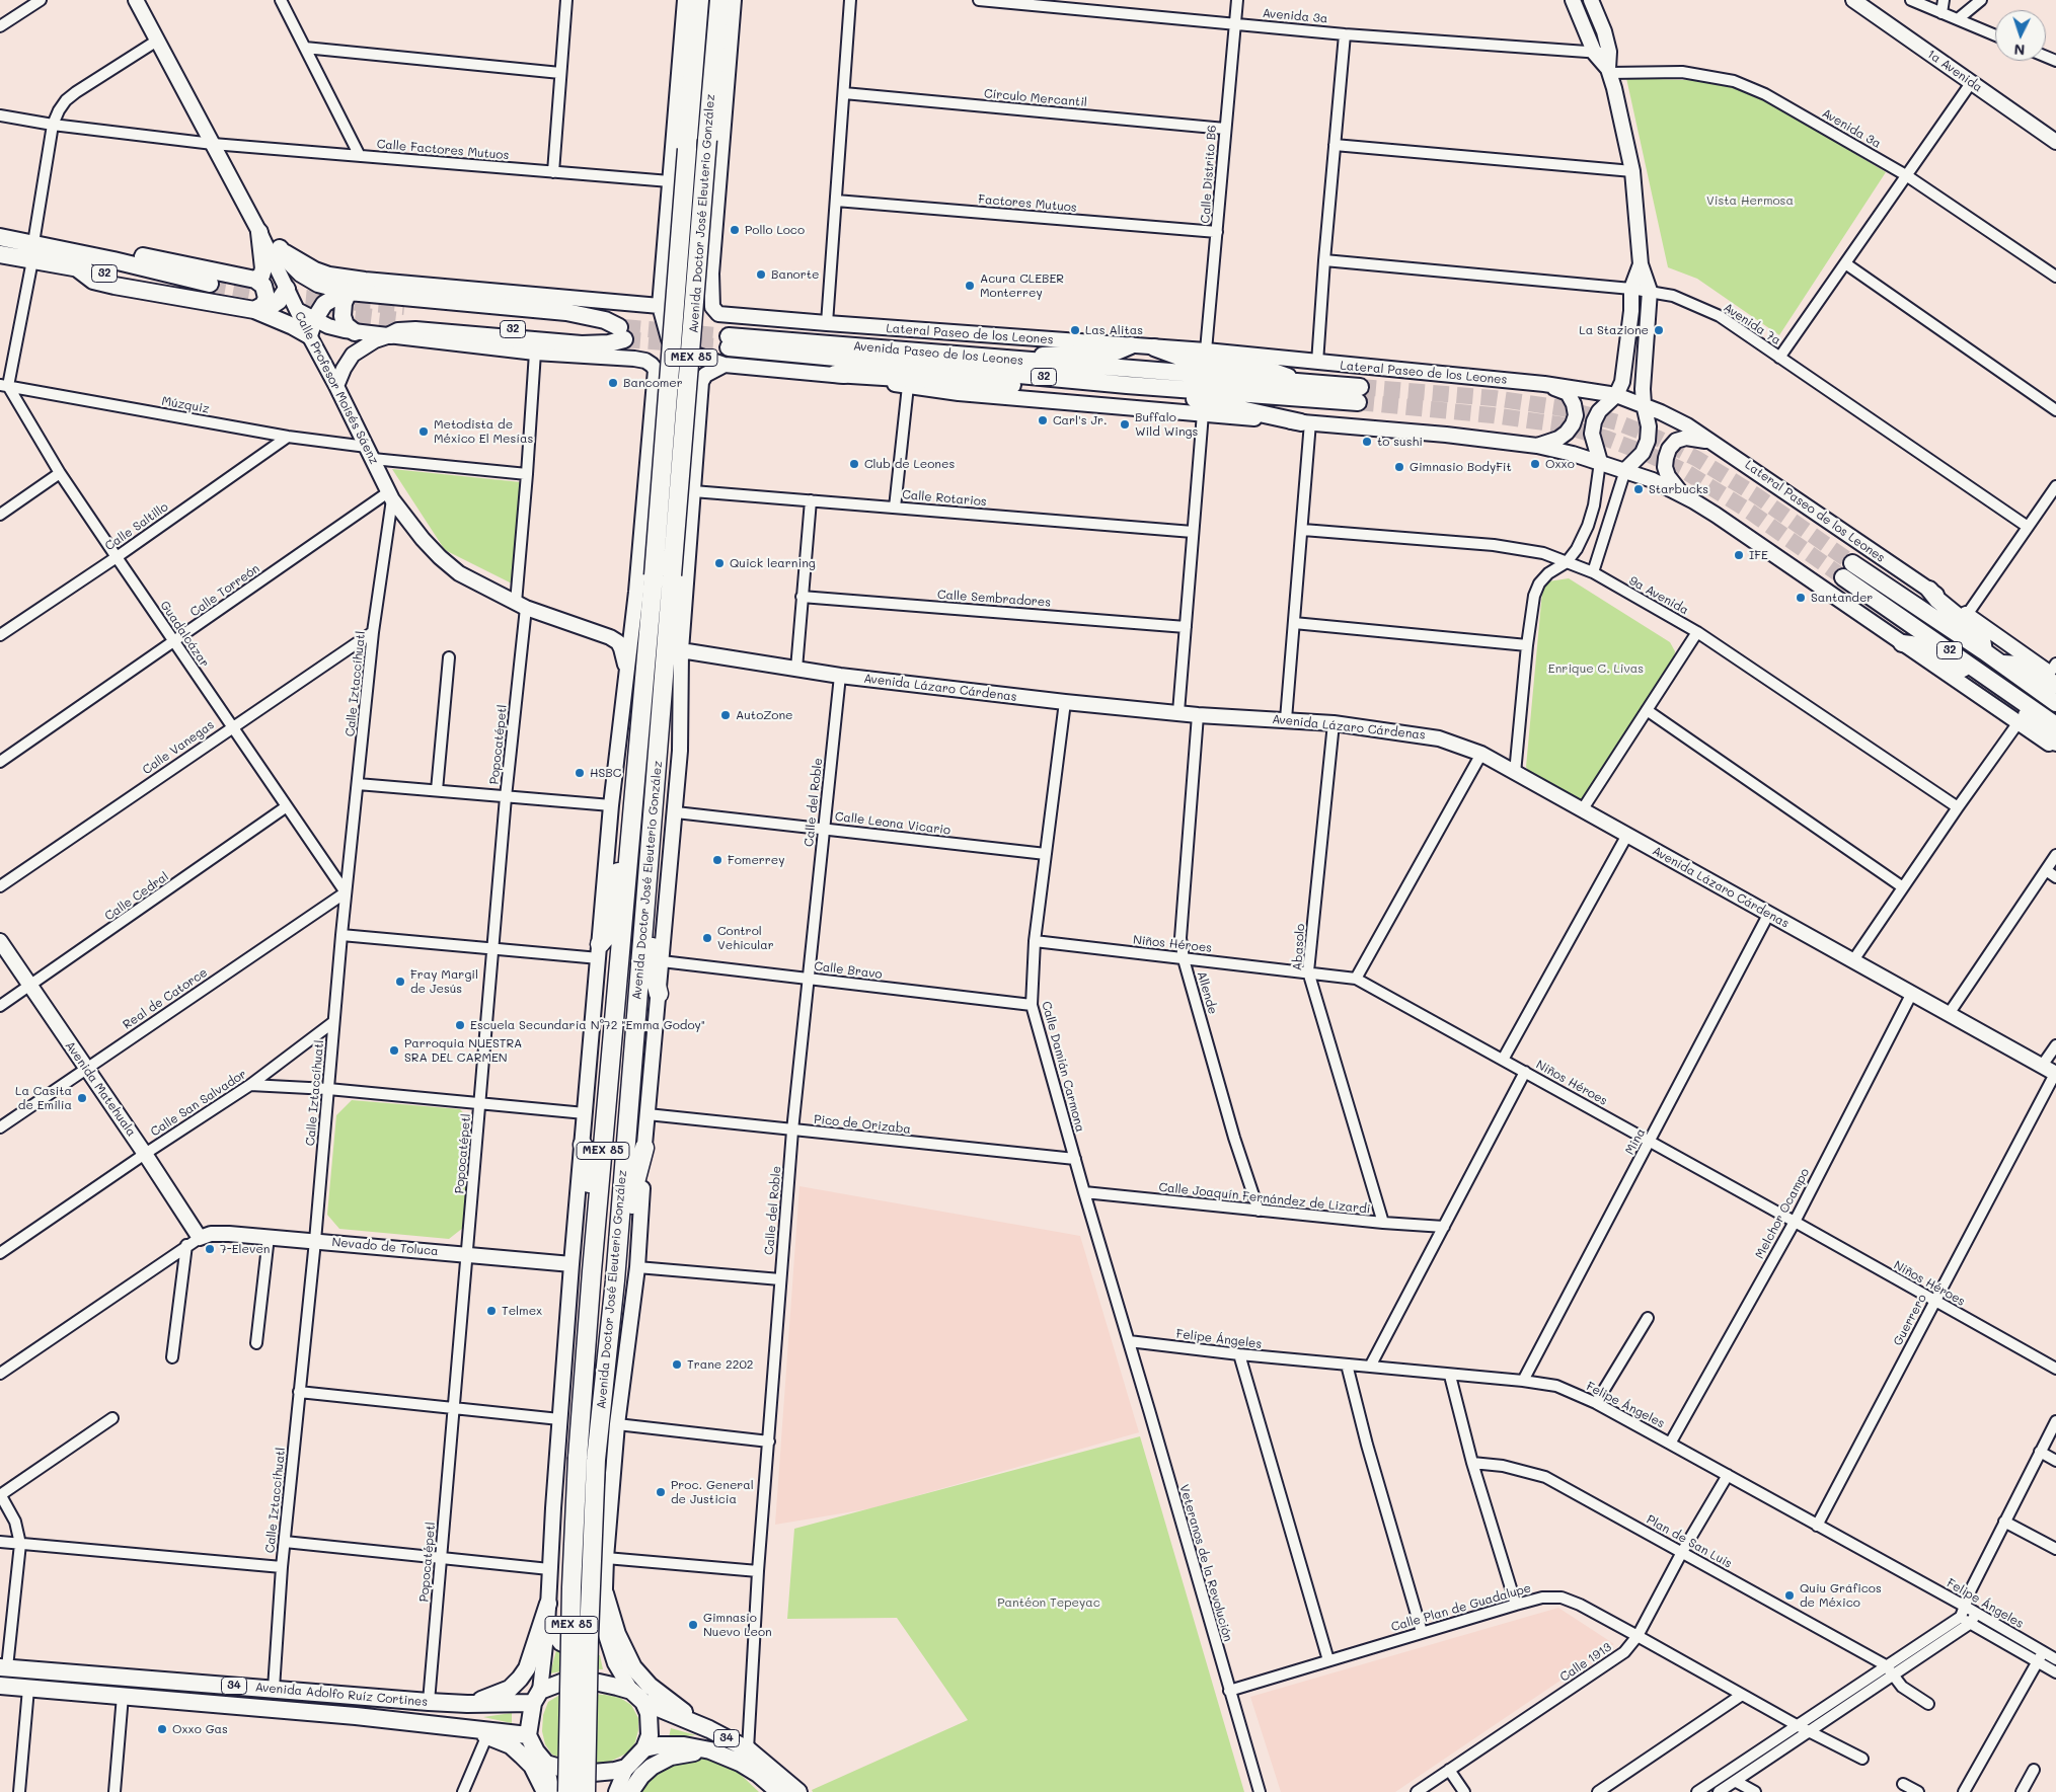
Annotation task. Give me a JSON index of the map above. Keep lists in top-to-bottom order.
{
  "streets": {
    "highway": ["Avenida Doctor José Eleuterio González", "MEX 85"],
    "main road": [
      "32",
      "Avenida Paseo de los Leones",
      "34",
      "Avenida Adolfo Ruíz Cortines"
    ],
    "street": [
      "Avenida 3a",
      "1a Avenida",
      "Círculo Mercantil",
      "Calle Factores Mutuos",
      "Calle Distrito B6",
      "Factores Mutuos",
      "Avenida 7a",
      "Lateral Paseo de los Leones",
      "Calle Profesor Moisés Sáenz",
      "Múzquiz",
      "Calle Rotarios",
      "Calle Saltillo",
      "Calle Torreón",
      "9a Avenida",
      "Calle Sembradores",
      "Guadalcázar",
      "Calle Iztaccíhuatl",
      "Avenida Lázaro Cárdenas",
      "Popocatépetl",
      "Calle Vanegas",
      "Calle del Roble",
      "Calle Leona Vicario",
      "Calle Cedral",
      "Niños Héroes",
      "Abasolo",
      "Calle Bravo",
      "Allende",
      "Real de Catorce",
      "Calle Damián Carmona",
      "Avenida Matehuala",
      "Calle San Salvador",
      "Pico de Orizaba",
      "Mina",
      "Calle Joaquín Fernández de Lizardi",
      "Melchor Ocampo",
      "Nevado de Toluca",
      "Guerrero",
      "Felipe Ángeles",
      "Plan de San Luis",
      "Veteranos de la Revolución",
      "Calle Plan de Guadalupe",
      "Calle 1913"
    ]
  },
  "crossings": [
    ["Avenida 3a", "Calle Distrito B6"],
    ["Círculo Mercantil", "Calle Distrito B6"],
    ["Calle Factores Mutuos", "Calle Profesor Moisés Sáenz"],
    ["Calle Distrito B6", "Factores Mutuos"],
    ["Calle Distrito B6", "Lateral Paseo de los Leones"],
    ["Avenida Doctor José Eleuterio González", "Calle Rotarios"],
    ["Avenida Doctor José Eleuterio González", "Avenida Lázaro Cárdenas"],
    ["Avenida Doctor José Eleuterio González", "Calle Leona Vicario"],
    ["Avenida Doctor José Eleuterio González", "Calle Bravo"],
    ["Avenida Doctor José Eleuterio González", "Pico de Orizaba"],
    ["Avenida Doctor José Eleuterio González", "34"],
    ["Avenida Doctor José Eleuterio González", "Avenida Adolfo Ruíz Cortines"],
    ["Calle Profesor Moisés Sáenz", "Múzquiz"],
    ["Calle Profesor Moisés Sáenz", "Calle Torreón"],
    ["Calle Profesor Moisés Sáenz", "Calle Iztaccíhuatl"],
    ["Calle Profesor Moisés Sáenz", "Popocatépetl"],
    ["Múzquiz", "Calle Saltillo"],
    ["Múzquiz", "Guadalcázar"],
    ["Múzquiz", "Popocatépetl"],
    ["Calle Saltillo", "Guadalcázar"],
    ["Calle Torreón", "Guadalcázar"],
    ["Calle Torreón", "Calle Iztaccíhuatl"],
    ["Guadalcázar", "Calle Iztaccíhuatl"],
    ["Guadalcázar", "Calle Vanegas"],
    ["Guadalcázar", "Calle Cedral"],
    ["Guadalcázar", "Real de Catorce"],
    ["Calle Iztaccíhuatl", "Calle Vanegas"],
    ["Calle Iztaccíhuatl", "Real de Catorce"],
    ["Calle Iztaccíhuatl", "Calle San Salvador"],
    ["Calle Iztaccíhuatl", "Nevado de Toluca"],
    ["Calle Iztaccíhuatl", "Avenida Adolfo Ruíz Cortines"],
    ["Avenida Lázaro Cárdenas", "Calle del Roble"],
    ["Avenida Lázaro Cárdenas", "Abasolo"],
    ["Avenida Lázaro Cárdenas", "Allende"],
    ["Avenida Lázaro Cárdenas", "Calle Damián Carmona"],
    ["Avenida Lázaro Cárdenas", "Mina"],
    ["Avenida Lázaro Cárdenas", "Melchor Ocampo"],
    ["Avenida Lázaro Cárdenas", "Guerrero"],
    ["Popocatépetl", "Nevado de Toluca"],
    ["Popocatépetl", "Avenida Adolfo Ruíz Cortines"],
    ["Calle del Roble", "Calle Leona Vicario"],
    ["Calle del Roble", "Calle Bravo"],
    ["Calle del Roble", "Pico de Orizaba"],
    ["Calle del Roble", "34"],
    ["Calle Leona Vicario", "Calle Damián Carmona"],
    ["Calle Cedral", "Avenida Matehuala"],
    ["Niños Héroes", "Abasolo"],
    ["Niños Héroes", "Allende"],
    ["Niños Héroes", "Calle Damián Carmona"],
    ["Niños Héroes", "Mina"],
    ["Niños Héroes", "Melchor Ocampo"],
    ["Niños Héroes", "Guerrero"],
    ["Abasolo", "Calle Joaquín Fernández de Lizardi"],
    ["Calle Bravo", "Calle Damián Carmona"],
    ["Allende", "Calle Joaquín Fernández de Lizardi"],
    ["Real de Catorce", "Avenida Matehuala"],
    ["Calle Damián Carmona", "Pico de Orizaba"],
    ["Calle Damián Carmona", "Calle Joaquín Fernández de Lizardi"],
    ["Calle Damián Carmona", "Felipe Ángeles"],
    ["Calle Damián Carmona", "Veteranos de la Revolución"],
    ["Avenida Matehuala", "Calle San Salvador"],
    ["Avenida Matehuala", "Nevado de Toluca"],
    ["Mina", "Felipe Ángeles"],
    ["Melchor Ocampo", "Felipe Ángeles"],
    ["Guerrero", "Felipe Ángeles"],
    ["Felipe Ángeles", "Veteranos de la Revolución"],
    ["Felipe Ángeles", "Calle 1913"],
    ["Plan de San Luis", "Calle 1913"],
    ["Veteranos de la Revolución", "Calle Plan de Guadalupe"],
    ["Calle Plan de Guadalupe", "Calle 1913"],
    ["34", "Avenida Adolfo Ruíz Cortines"]
  ],
  "parks": ["Vista Hermosa", "Enrique C. Livas", "Pantéon Tepeyac"],
  "places": [
    "Pollo Loco",
    "Banorte",
    "Acura CLEBER Monterrey",
    "Las Alitas",
    "La Stazione",
    "Bancomer",
    "Carl's Jr.",
    "Buffalo Wild Wings",
    "Metodista de México El Mesías",
    "to sushi",
    "Club de Leones",
    "Oxxo",
    "Gimnasio BodyFit",
    "Starbucks",
    "IFE",
    "Quick learning",
    "Santander",
    "AutoZone",
    "HSBC",
    "Fomerrey",
    "Control Vehicular",
    "Fray Margil de Jesús",
    "Escuela Secundaria N°72 \"Emma Godoy\"",
    "Parroquia NUESTRA SRA DEL CARMEN",
    "La Casita de Emilia",
    "7-Eleven",
    "Telmex",
    "Trane 2202",
    "Proc. General de Justicia",
    "Quiu Gráficos de México",
    "Gimnasio Nuevo Leon",
    "Oxxo Gas"
  ],
  "north": "bottom"
}
